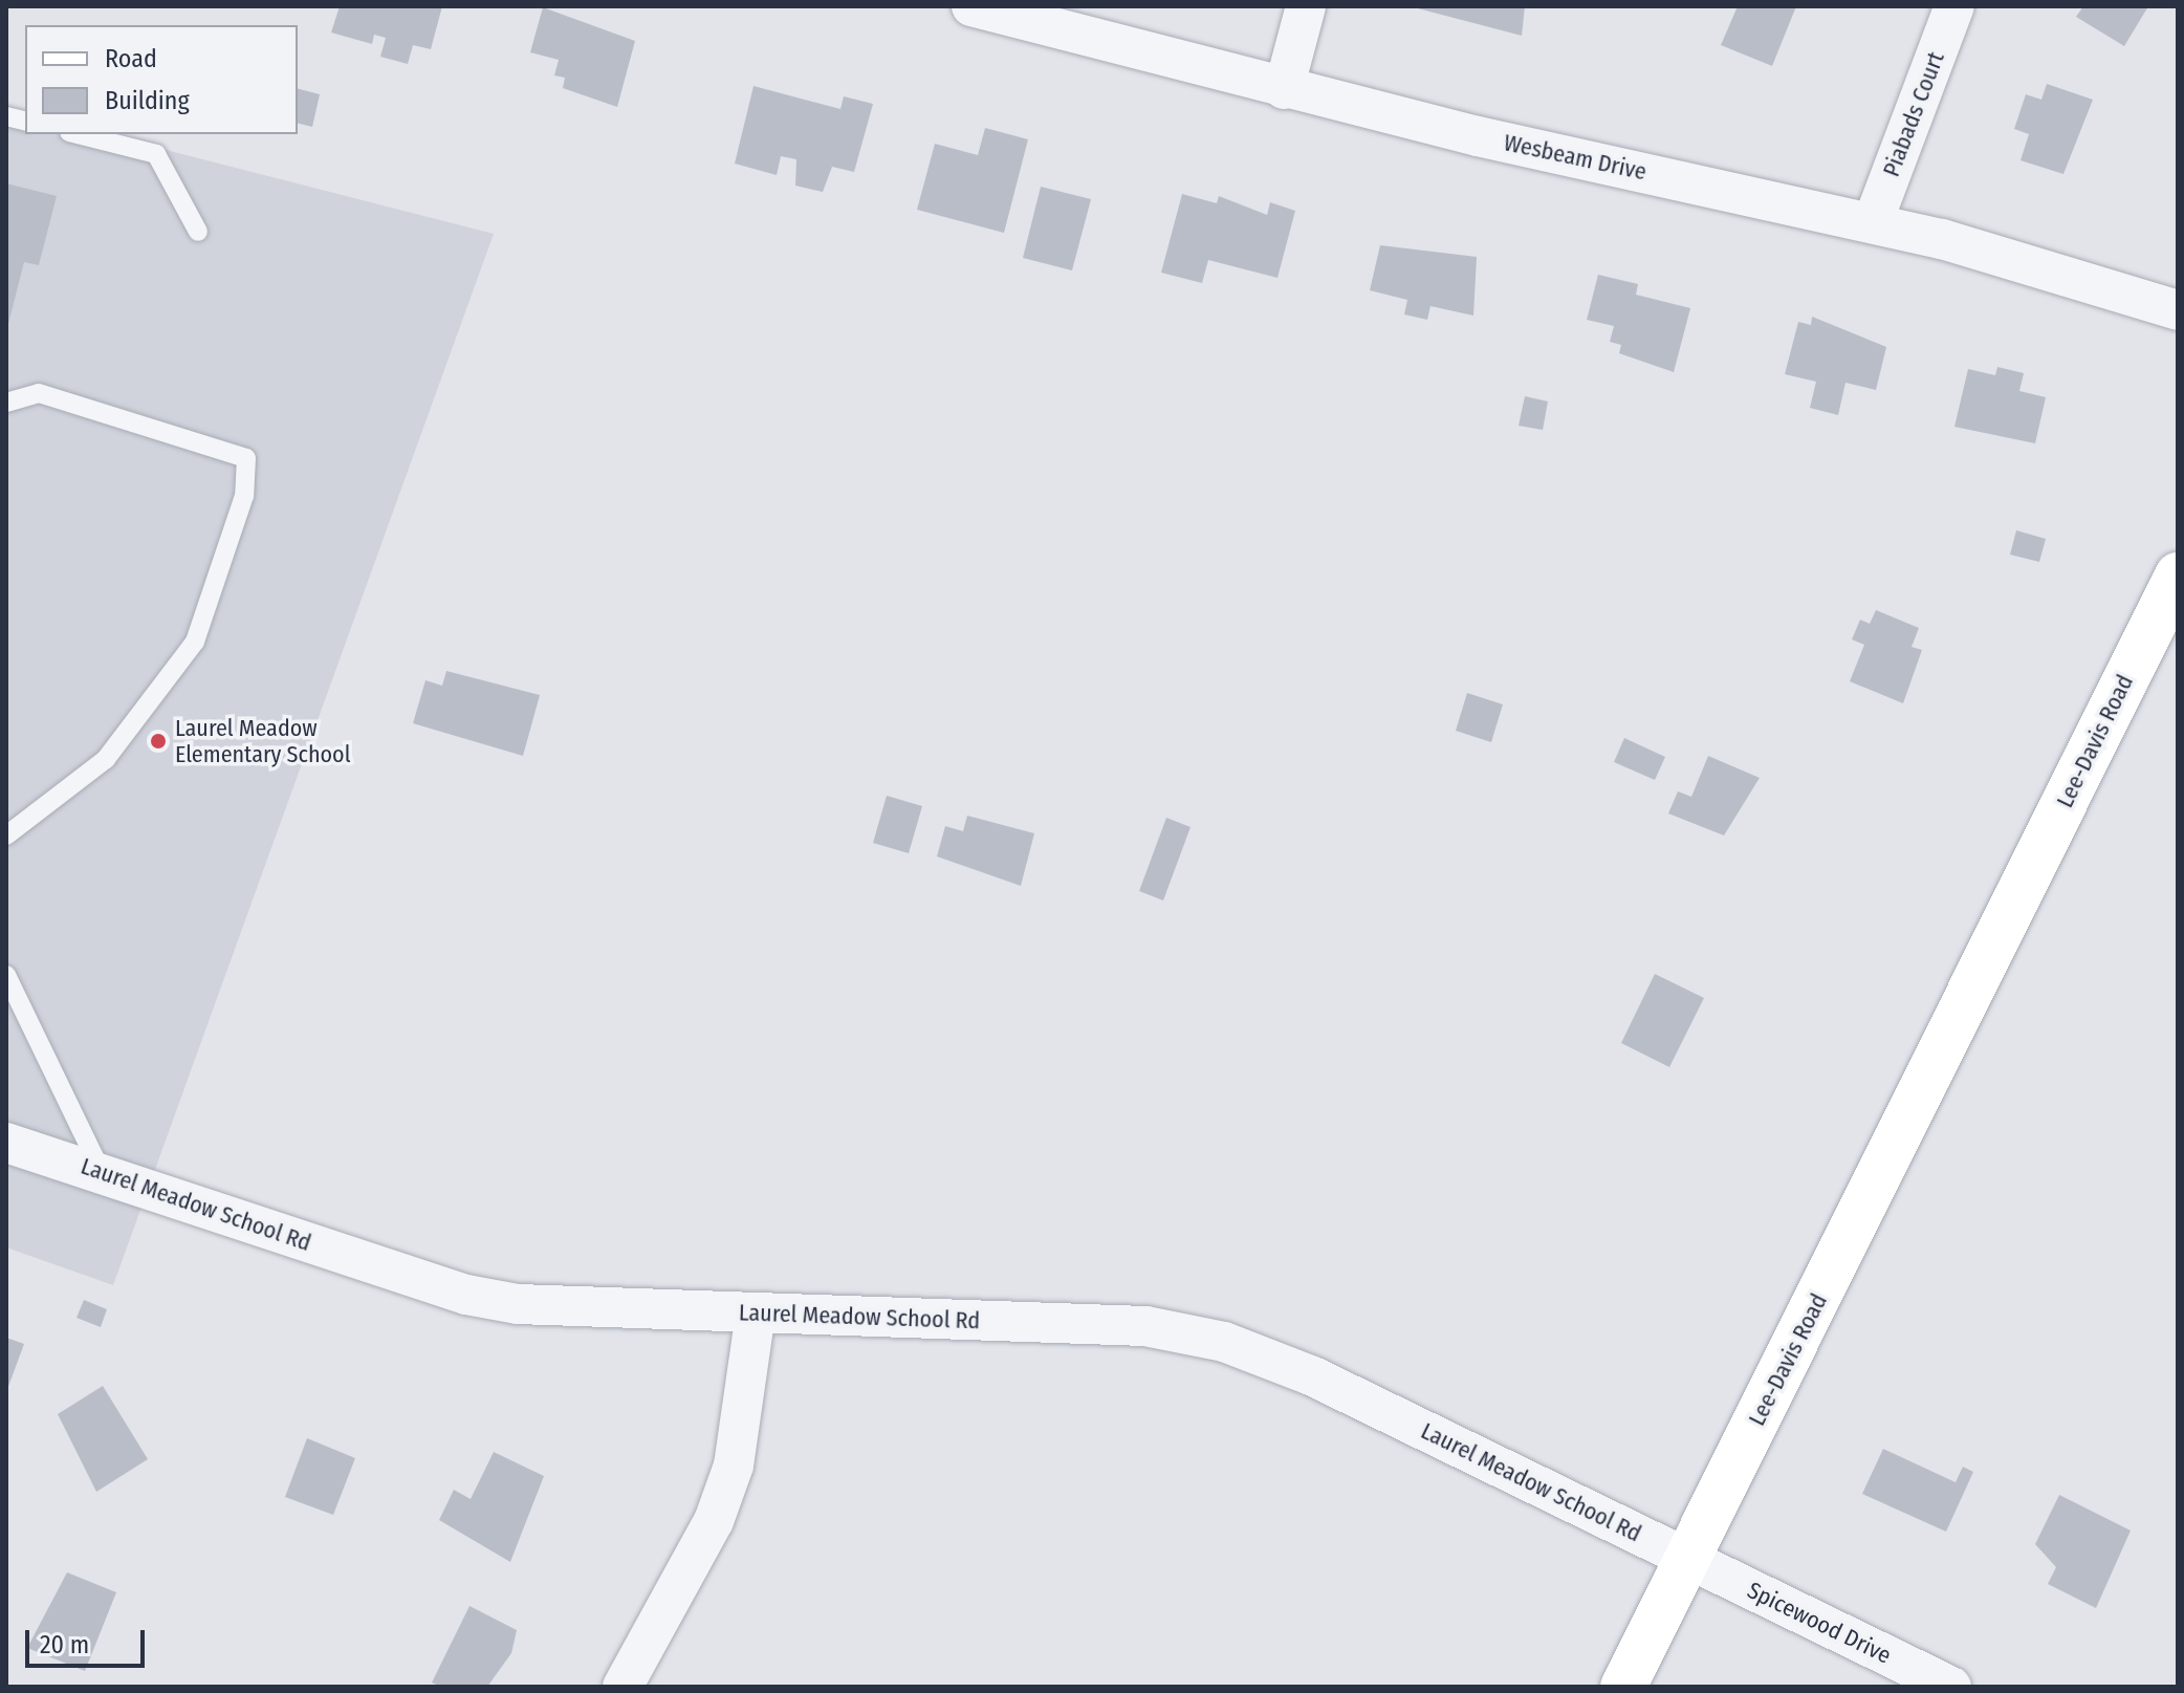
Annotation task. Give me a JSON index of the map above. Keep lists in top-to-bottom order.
{
  "streets": {
    "main road": ["Lee-Davis Road"],
    "street": [
      "Piabads Court",
      "Wesbeam Drive",
      "Laurel Meadow School Rd",
      "Spicewood Drive"
    ]
  },
  "crossings": [
    ["Piabads Court", "Wesbeam Drive"],
    ["Lee-Davis Road", "Laurel Meadow School Rd"],
    ["Lee-Davis Road", "Spicewood Drive"],
    ["Laurel Meadow School Rd", "Spicewood Drive"]
  ],
  "places": ["Laurel Meadow Elementary School"],
  "legend": ["Road", "Building"],
  "scale_bar": "20 m"
}
